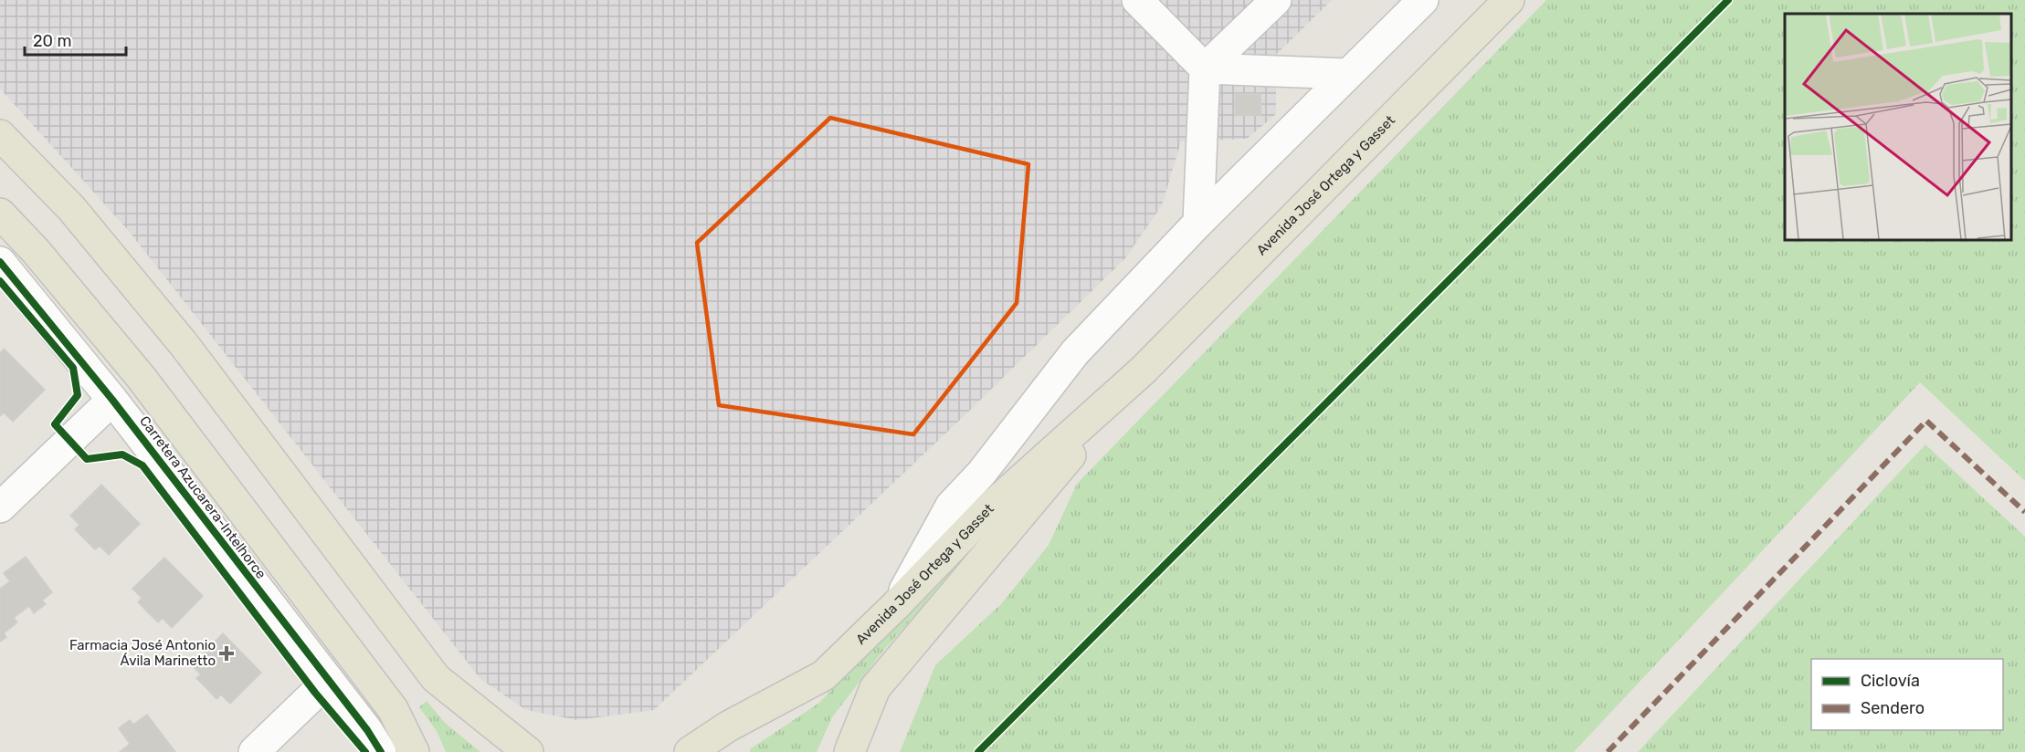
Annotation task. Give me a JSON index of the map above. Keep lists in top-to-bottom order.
{
  "streets": {
    "main road": ["Avenida José Ortega y Gasset", "Carretera Azucarera-Intelhorce"]
  },
  "places": {
    "health": ["Farmacia José Antonio Ávila Marinetto"]
  },
  "legend": ["Ciclovía", "Sendero"],
  "scale_bar": "20 m"
}
